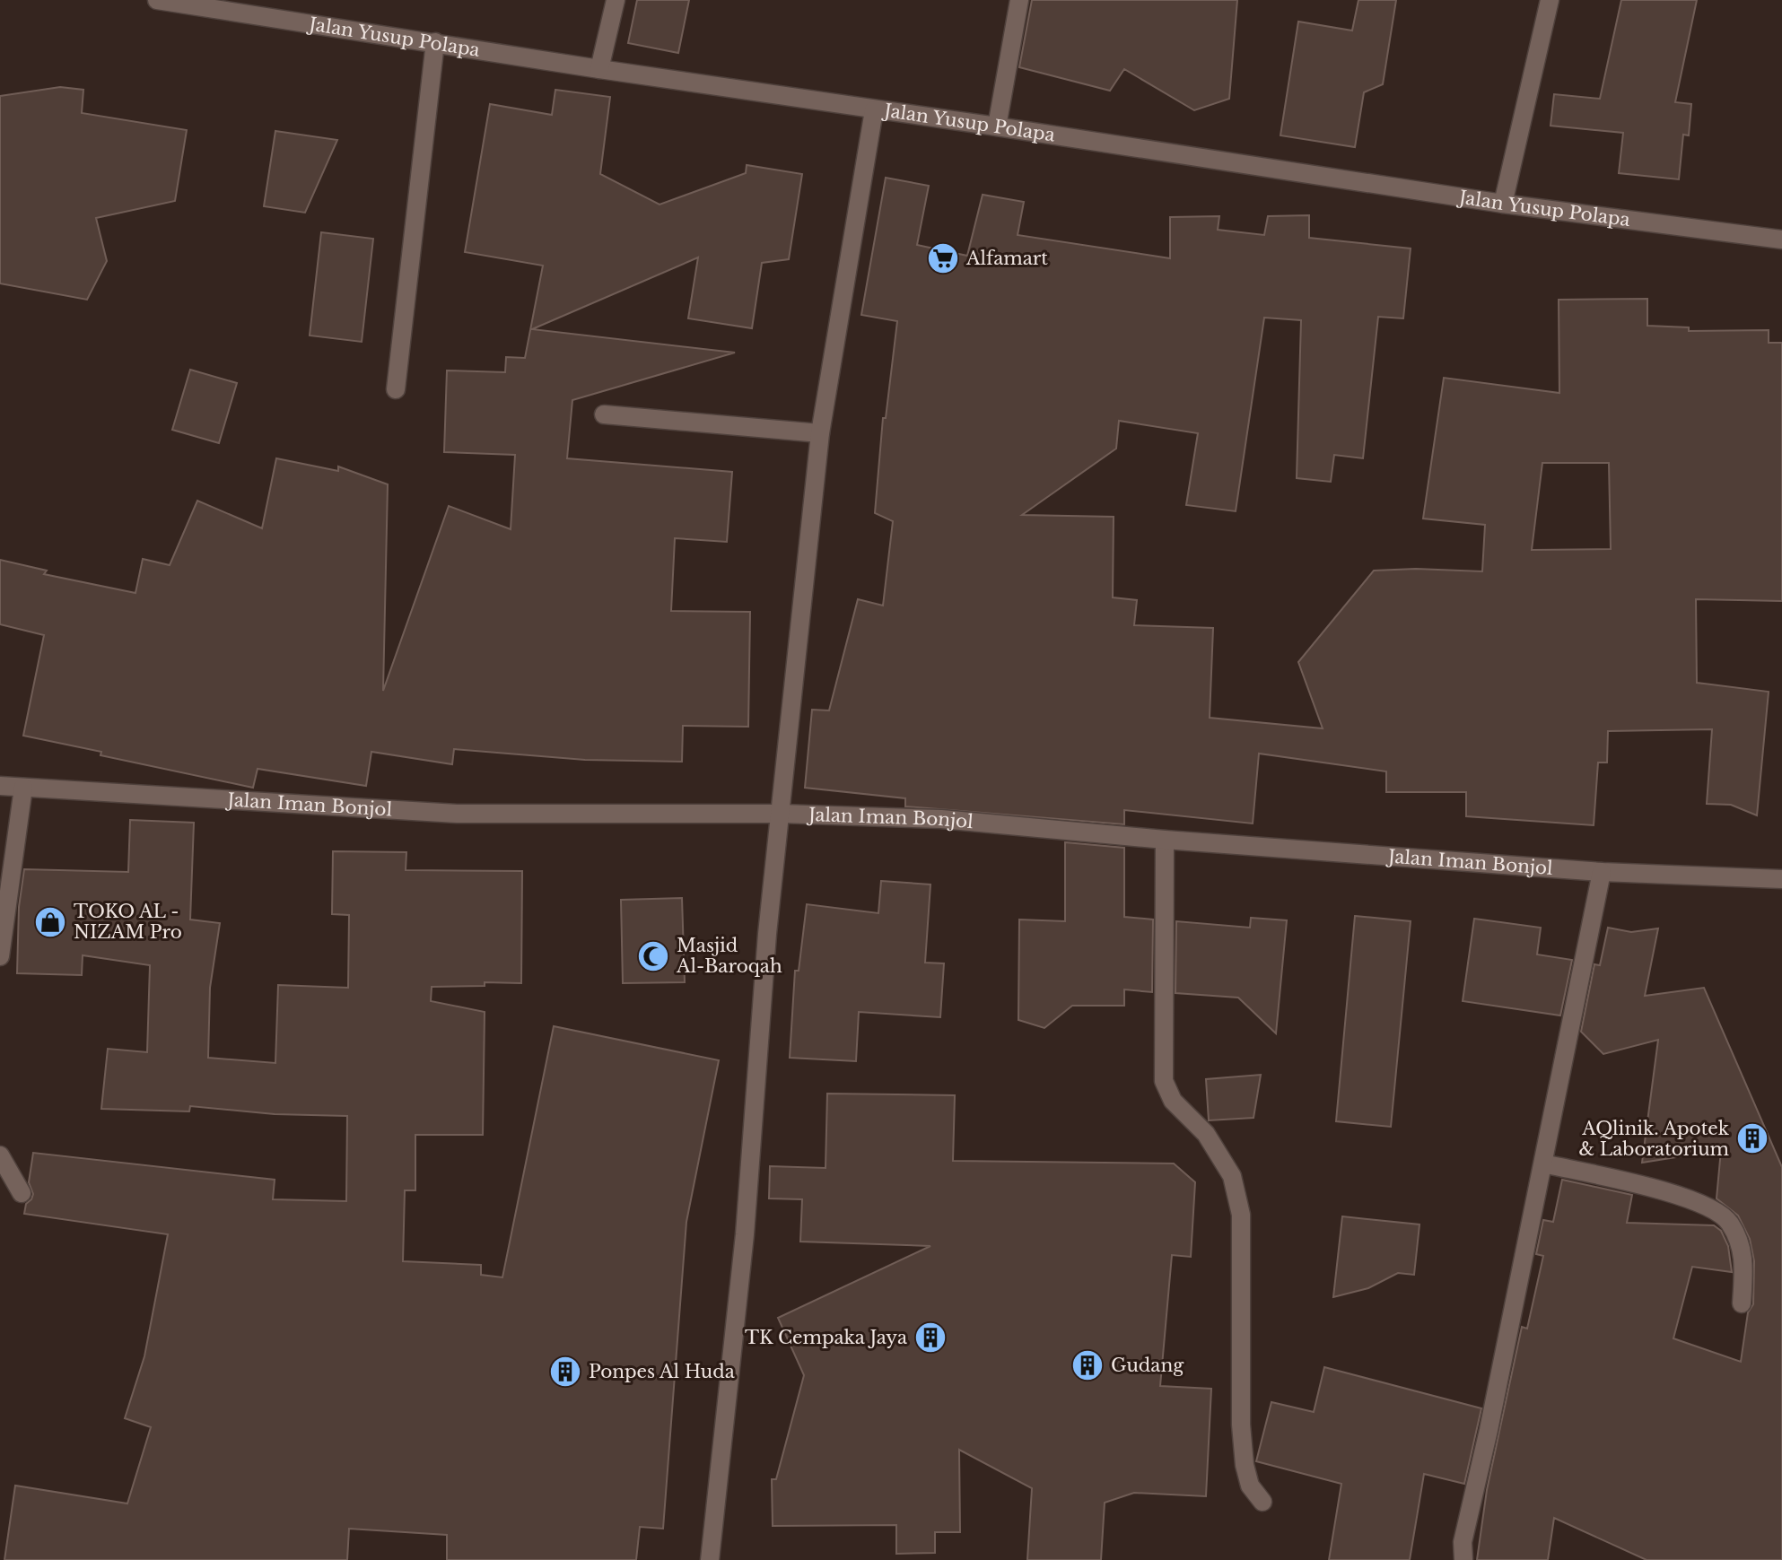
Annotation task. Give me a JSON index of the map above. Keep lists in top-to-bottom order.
{
  "streets": {
    "street": ["Jalan Yusup Polapa", "Jalan Iman Bonjol"]
  },
  "places": {
    "supermarket": ["Alfamart"],
    "shop": ["TOKO AL - NIZAM Pro"],
    "mosque": ["Masjid Al-Baroqah"],
    "building": [
      "AQlinik. Apotek & Laboratorium",
      "TK Cempaka Jaya",
      "Gudang",
      "Ponpes Al Huda"
    ]
  }
}
